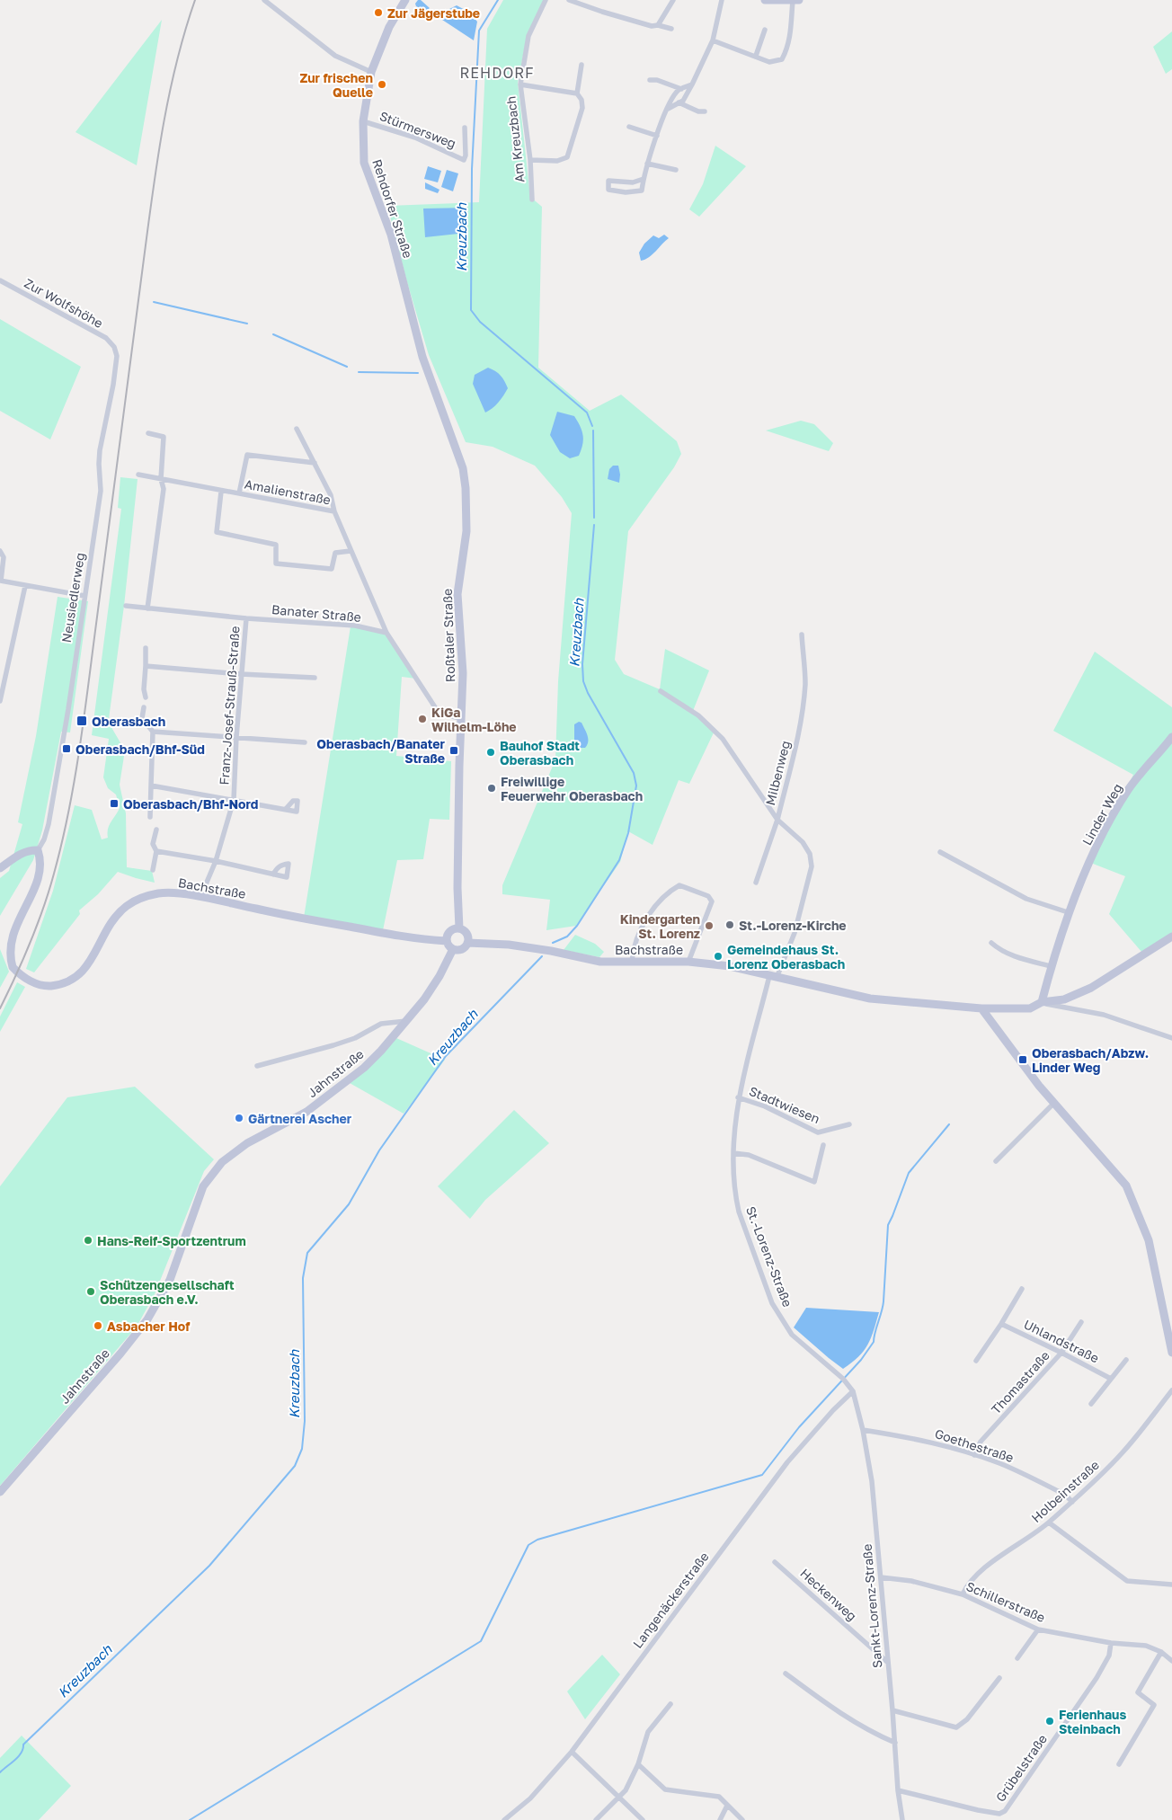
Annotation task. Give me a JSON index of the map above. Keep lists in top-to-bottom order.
{
  "streets": {
    "street": [
      "Stürmersweg",
      "Am Kreuzbach",
      "Rehdorfer Straße",
      "Zur Wolfshöhe",
      "Amalienstraße",
      "Neusiedlerweg",
      "Banater Straße",
      "Roßtaler Straße",
      "Franz-Josef-Strauß-Straße",
      "Milbenweg",
      "Linder Weg",
      "Bachstraße",
      "Jahnstraße",
      "Stadtwiesen",
      "St.-Lorenz-Straße",
      "Uhlandstraße",
      "Thomastraße",
      "Goethestraße",
      "Holbeinstraße",
      "Heckenweg",
      "Langenäckerstraße",
      "Schillerstraße",
      "Sankt-Lorenz-Straße",
      "Grübelstraße"
    ]
  },
  "crossings": [
    ["Stürmersweg", "Rehdorfer Straße"],
    ["Rehdorfer Straße", "Roßtaler Straße"],
    ["Zur Wolfshöhe", "Neusiedlerweg"],
    ["Amalienstraße", "Banater Straße"],
    ["Banater Straße", "Franz-Josef-Strauß-Straße"],
    ["Roßtaler Straße", "Bachstraße"],
    ["Roßtaler Straße", "Jahnstraße"],
    ["Franz-Josef-Strauß-Straße", "Bachstraße"],
    ["Milbenweg", "Bachstraße"],
    ["Milbenweg", "St.-Lorenz-Straße"],
    ["Bachstraße", "Jahnstraße"],
    ["Bachstraße", "St.-Lorenz-Straße"],
    ["Stadtwiesen", "St.-Lorenz-Straße"],
    ["St.-Lorenz-Straße", "Langenäckerstraße"],
    ["St.-Lorenz-Straße", "Sankt-Lorenz-Straße"],
    ["Uhlandstraße", "Thomastraße"],
    ["Thomastraße", "Goethestraße"],
    ["Goethestraße", "Holbeinstraße"],
    ["Goethestraße", "Sankt-Lorenz-Straße"],
    ["Holbeinstraße", "Schillerstraße"],
    ["Heckenweg", "Sankt-Lorenz-Straße"],
    ["Langenäckerstraße", "Sankt-Lorenz-Straße"],
    ["Schillerstraße", "Sankt-Lorenz-Straße"],
    ["Schillerstraße", "Grübelstraße"],
    ["Sankt-Lorenz-Straße", "Grübelstraße"]
  ],
  "districts": ["REHDORF"],
  "water": ["Kreuzbach"],
  "places": {
    "other": [
      "Zur Jägerstube",
      "Zur frischen Quelle",
      "KiGa Wilhelm-Löhe",
      "Bauhof Stadt Oberasbach",
      "Freiwillige Feuerwehr Oberasbach",
      "St.-Lorenz-Kirche",
      "Kindergarten St. Lorenz",
      "Gemeindehaus St. Lorenz Oberasbach",
      "Gärtnerei Ascher",
      "Hans-Reif-Sportzentrum",
      "Schützengesellschaft Oberasbach e.V.",
      "Asbacher Hof",
      "Ferienhaus Steinbach"
    ],
    "transit": [
      "Oberasbach",
      "Oberasbach/Bhf-Süd",
      "Oberasbach/Banater Straße",
      "Oberasbach/Bhf-Nord",
      "Oberasbach/Abzw. Linder Weg"
    ]
  }
}
